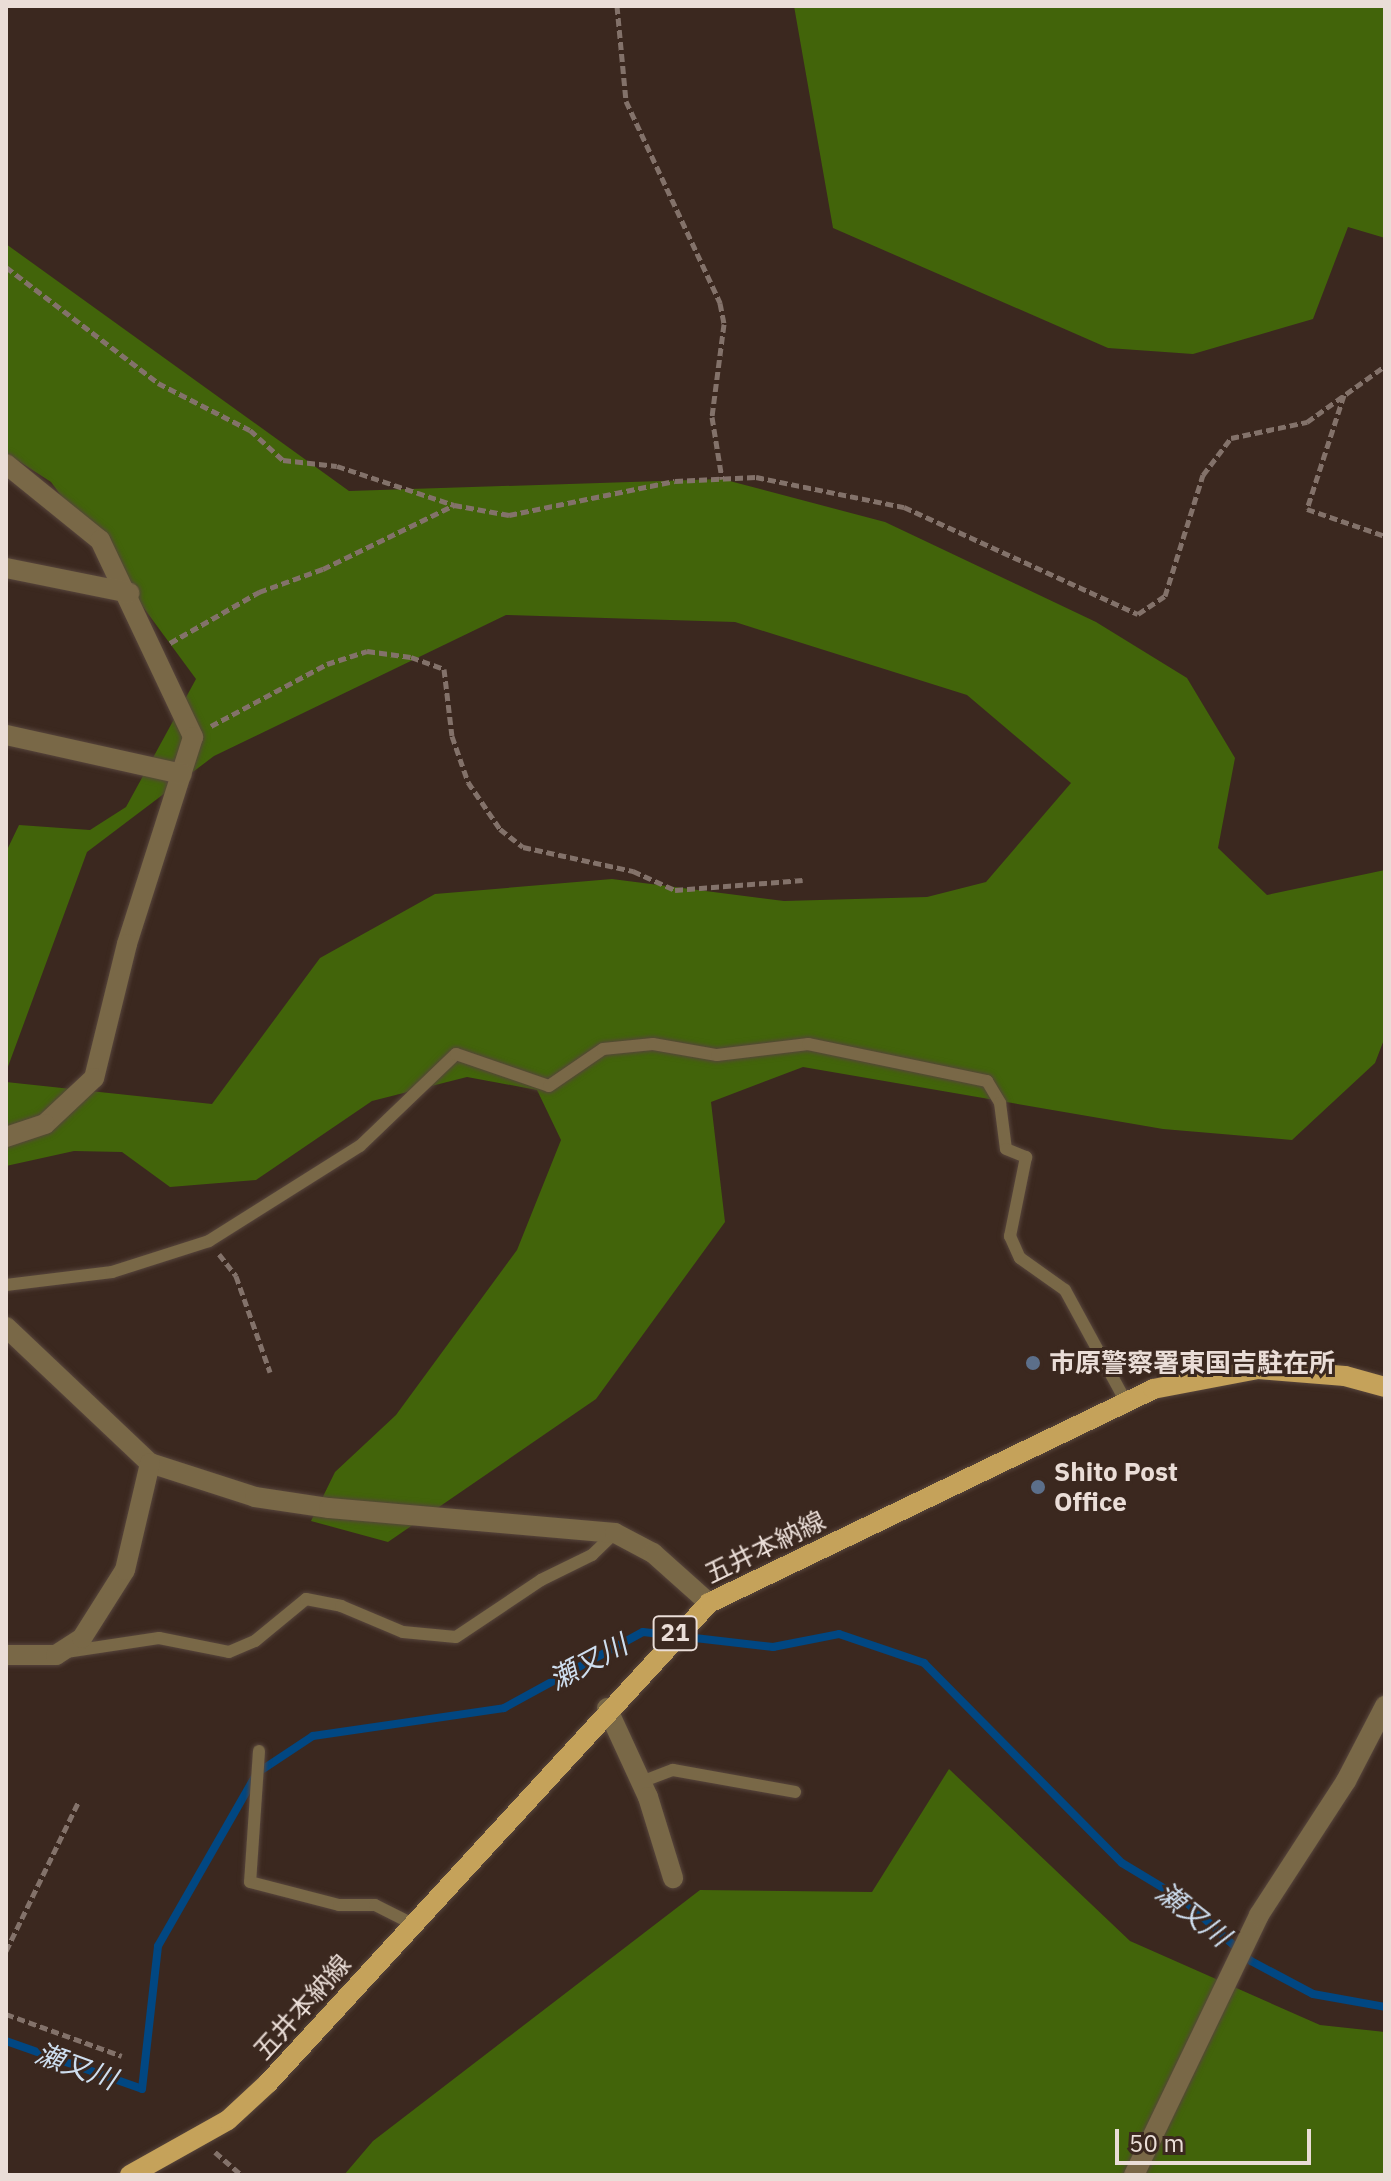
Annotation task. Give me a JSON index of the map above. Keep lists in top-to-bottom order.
{
  "streets": {
    "main road": ["五井本納線", "21"]
  },
  "water": ["瀬又川"],
  "places": ["市原警察署東国吉駐在所", "Shito Post Office"],
  "scale_bar": "50 m"
}
